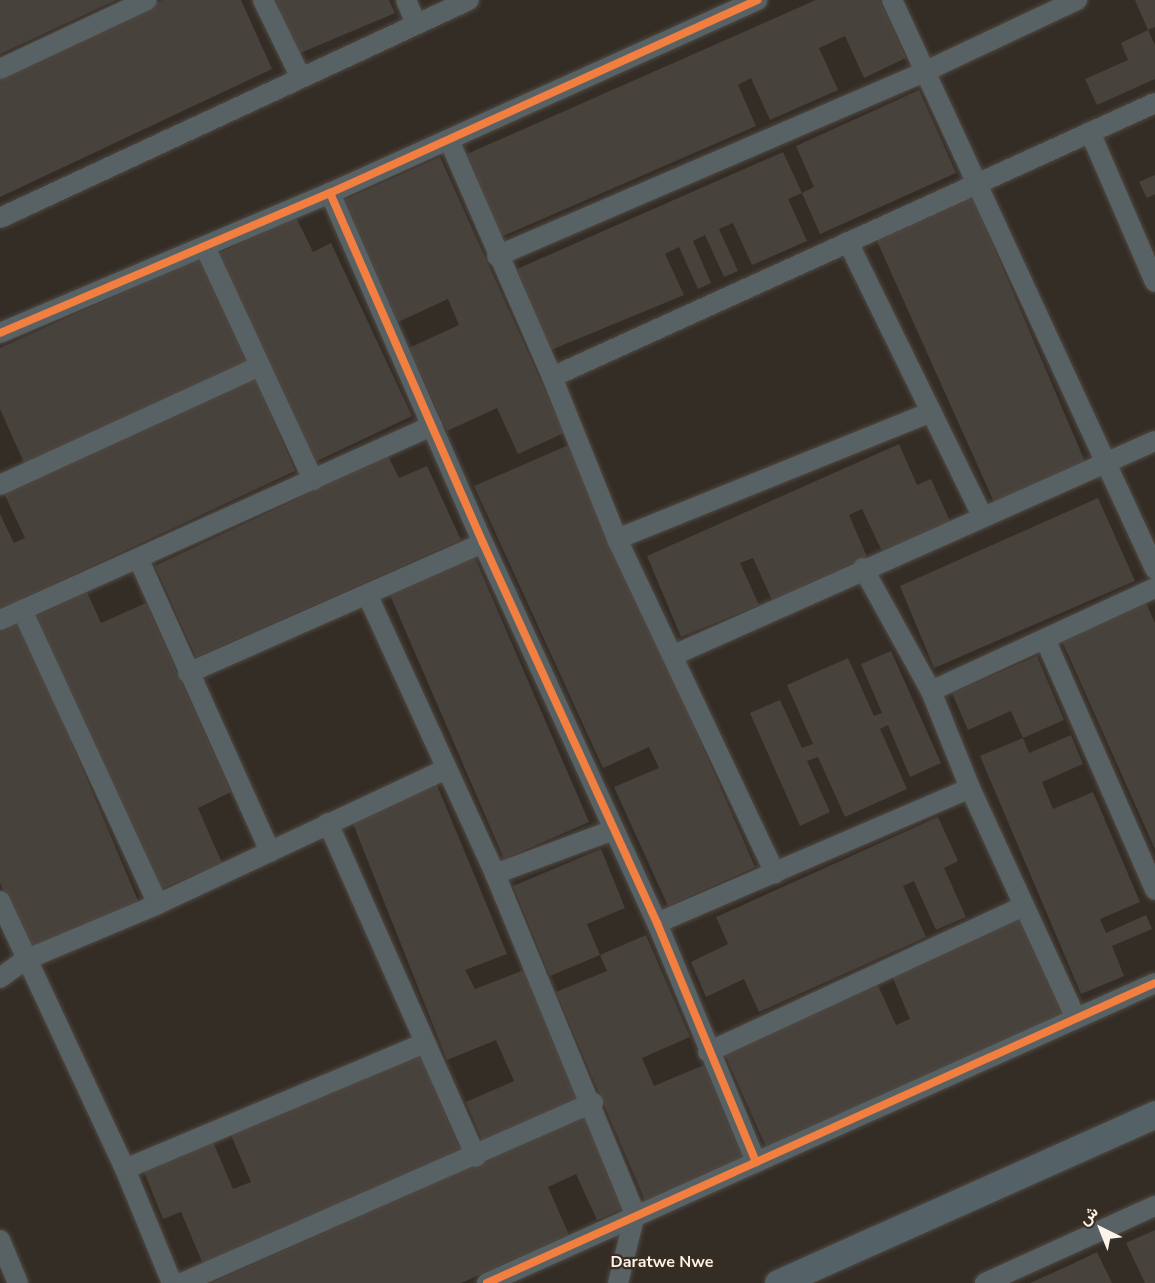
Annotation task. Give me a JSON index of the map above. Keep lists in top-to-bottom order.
{
  "districts": ["Daratwe Nwe"],
  "north": "top left"
}
